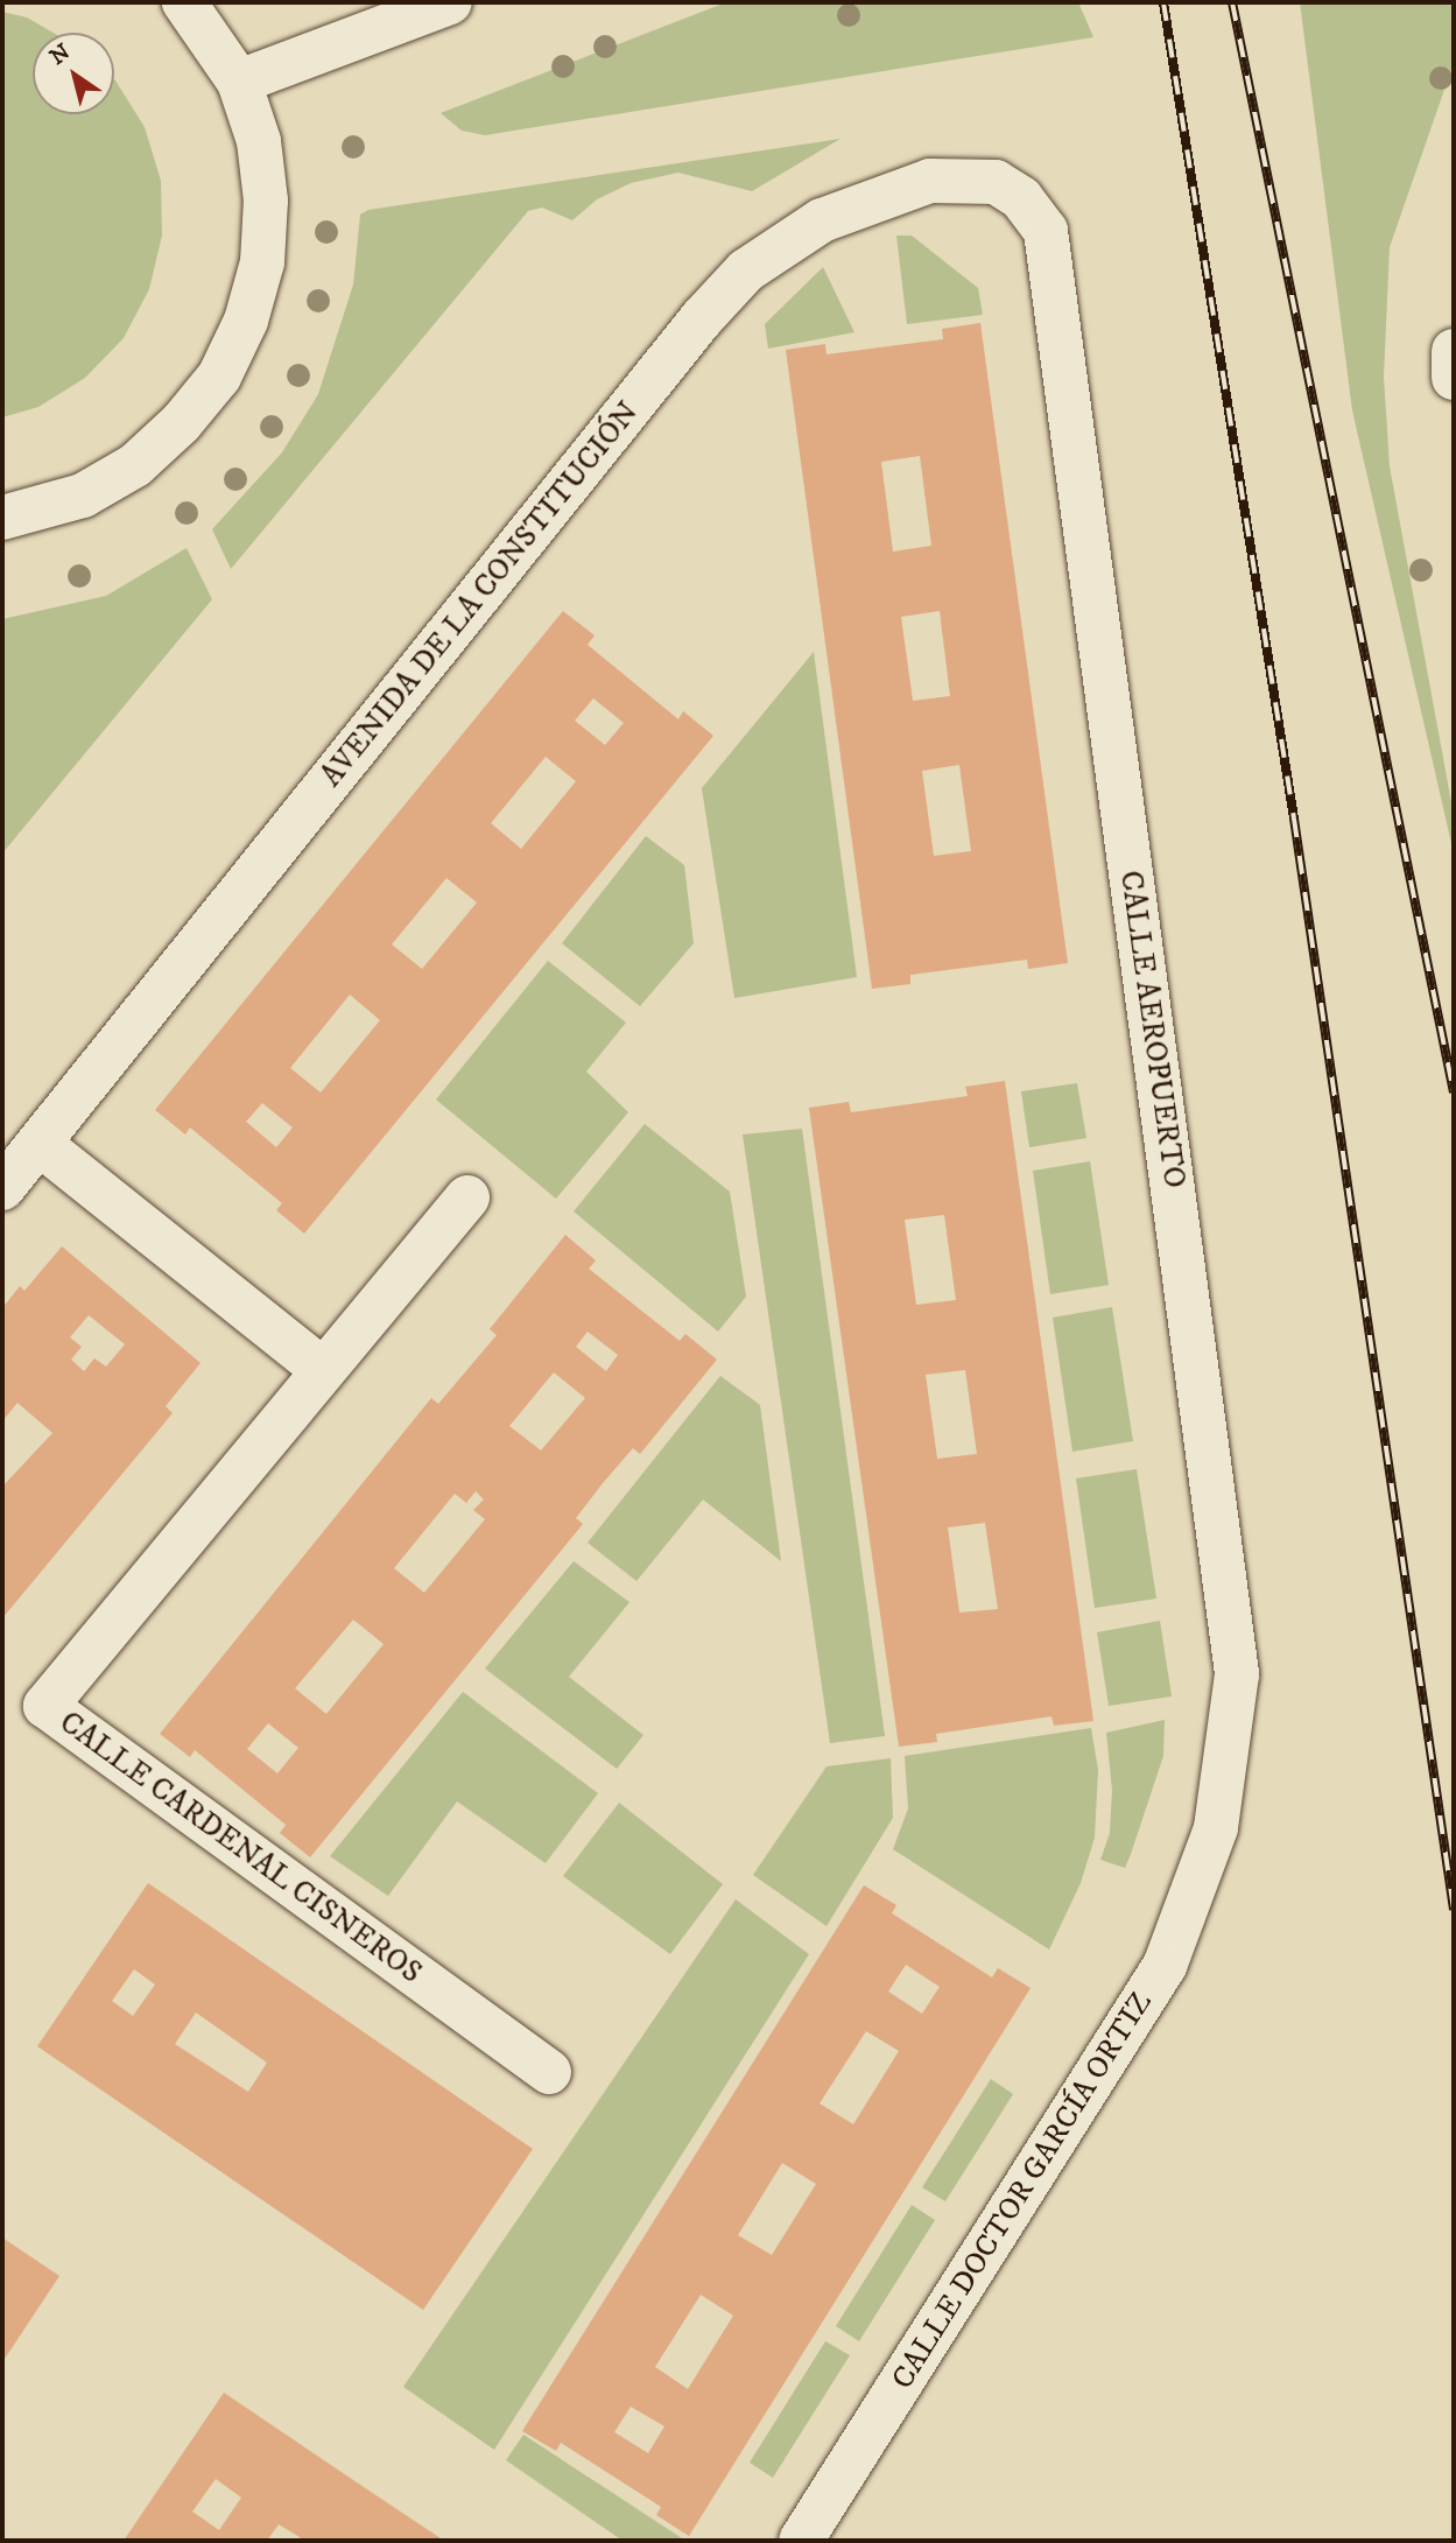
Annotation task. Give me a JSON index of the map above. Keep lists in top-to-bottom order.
{
  "streets": {
    "street": [
      "AVENIDA DE LA CONSTITUCIÓN",
      "CALLE AEROPUERTO",
      "CALLE CARDENAL CISNEROS",
      "CALLE DOCTOR GARCÍA ORTIZ"
    ]
  },
  "crossings": [
    ["AVENIDA DE LA CONSTITUCIÓN", "CALLE AEROPUERTO"],
    ["CALLE AEROPUERTO", "CALLE DOCTOR GARCÍA ORTIZ"]
  ],
  "north": "top left"
}
